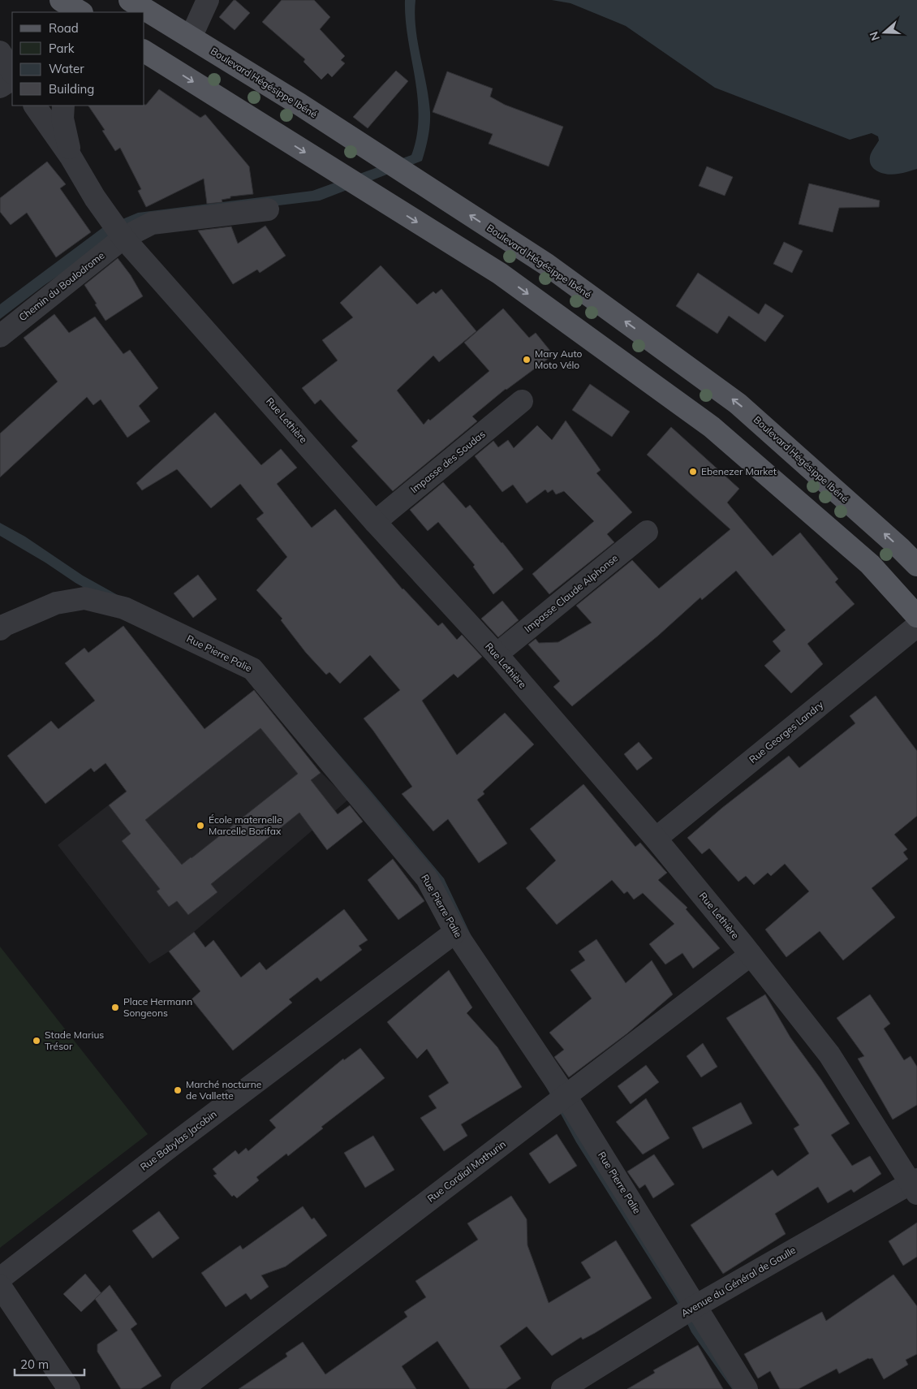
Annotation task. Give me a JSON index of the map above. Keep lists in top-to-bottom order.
{
  "streets": {
    "main road": ["Boulevard Hégésippe Ibéné"],
    "street": [
      "Chemin du Boulodrome",
      "Rue Lethière",
      "Impasse des Soudas",
      "Impasse Claude Alphonse",
      "Rue Pierre Palie",
      "Rue Georges Landry",
      "Rue Babylas Jacobin",
      "Rue Cordial Mathurin",
      "Avenue du Général de Gaulle"
    ]
  },
  "crossings": [
    ["Chemin du Boulodrome", "Rue Lethière"],
    ["Rue Lethière", "Impasse des Soudas"],
    ["Rue Lethière", "Impasse Claude Alphonse"],
    ["Rue Lethière", "Rue Georges Landry"],
    ["Rue Lethière", "Rue Cordial Mathurin"],
    ["Rue Lethière", "Avenue du Général de Gaulle"],
    ["Rue Pierre Palie", "Rue Babylas Jacobin"],
    ["Rue Pierre Palie", "Rue Cordial Mathurin"],
    ["Rue Pierre Palie", "Avenue du Général de Gaulle"]
  ],
  "places": [
    "Mary Auto Moto Vélo",
    "Ebenezer Market",
    "École maternelle Marcelle Borifax",
    "Place Hermann Songeons",
    "Stade Marius Trésor",
    "Marché nocturne de Vallette"
  ],
  "legend": [
    "Road",
    "Park",
    "Water",
    "Building"
  ],
  "scale_bar": "20 m",
  "north": "left"
}
